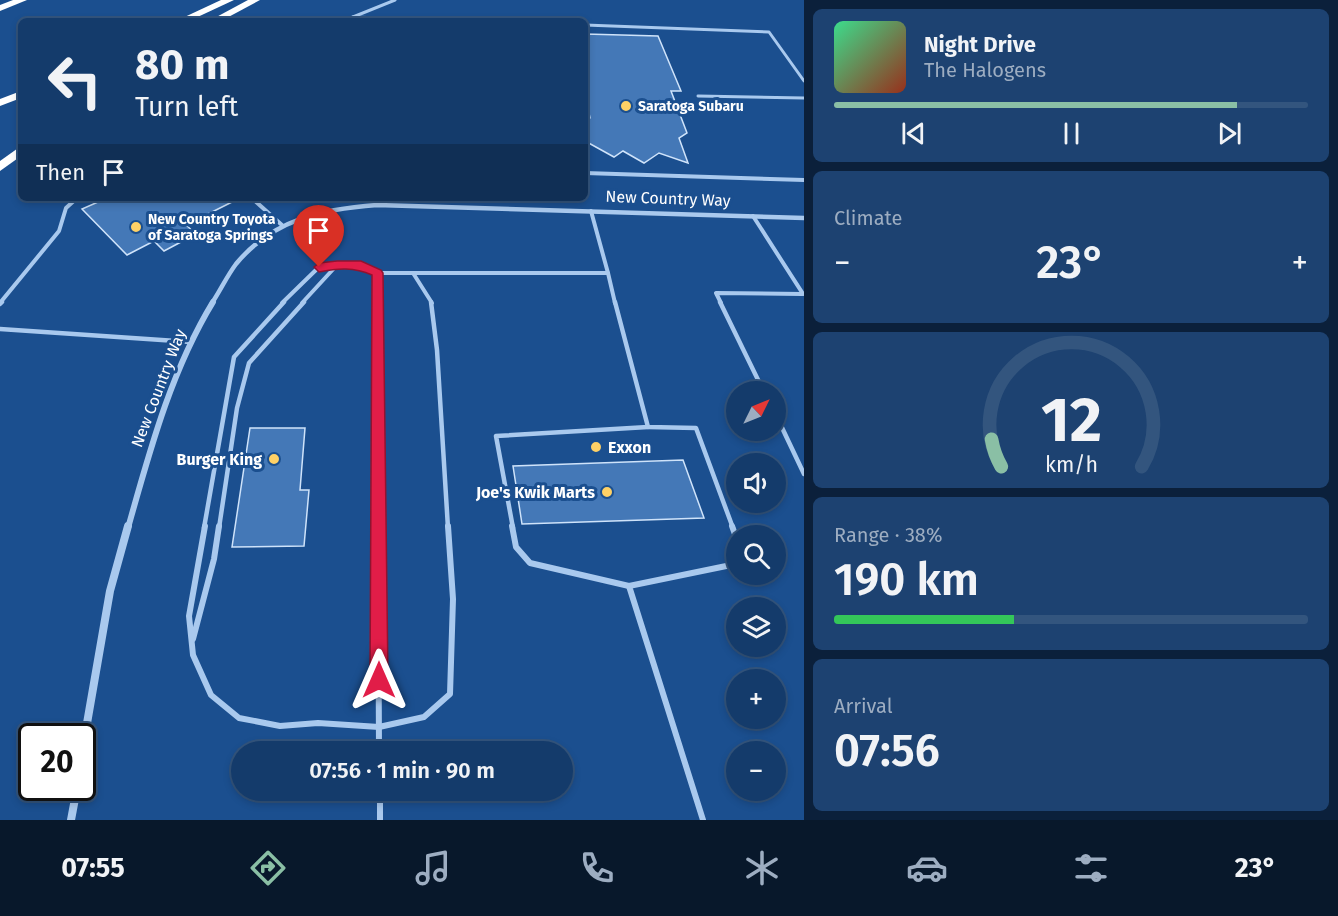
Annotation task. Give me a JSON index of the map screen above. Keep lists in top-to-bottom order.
{
  "streets": {
    "street": ["New Country Way"]
  },
  "places": [
    "Saratoga Subaru",
    "New Country Toyota of Saratoga Springs",
    "Exxon",
    "Burger King",
    "Joe's Kwik Marts"
  ],
  "north": "top right",
  "page": {
    "turn": ["80 m", "Turn left"],
    "song": ["Night Drive", "The Halogens"],
    "then": "Then",
    "tile": [
      "Climate",
      ["Range · 38%", "190 km"],
      ["Arrival", "07:56"]
    ],
    "heat": ["−", "23°", "+"],
    "map_buttons": ["+", "−"],
    "limit": "20",
    "trip": "07:56 · 1 min · 90 m",
    "tabs": ["07:55", "23°"],
    "gauge": ["12", "km/h"]
  }
}
